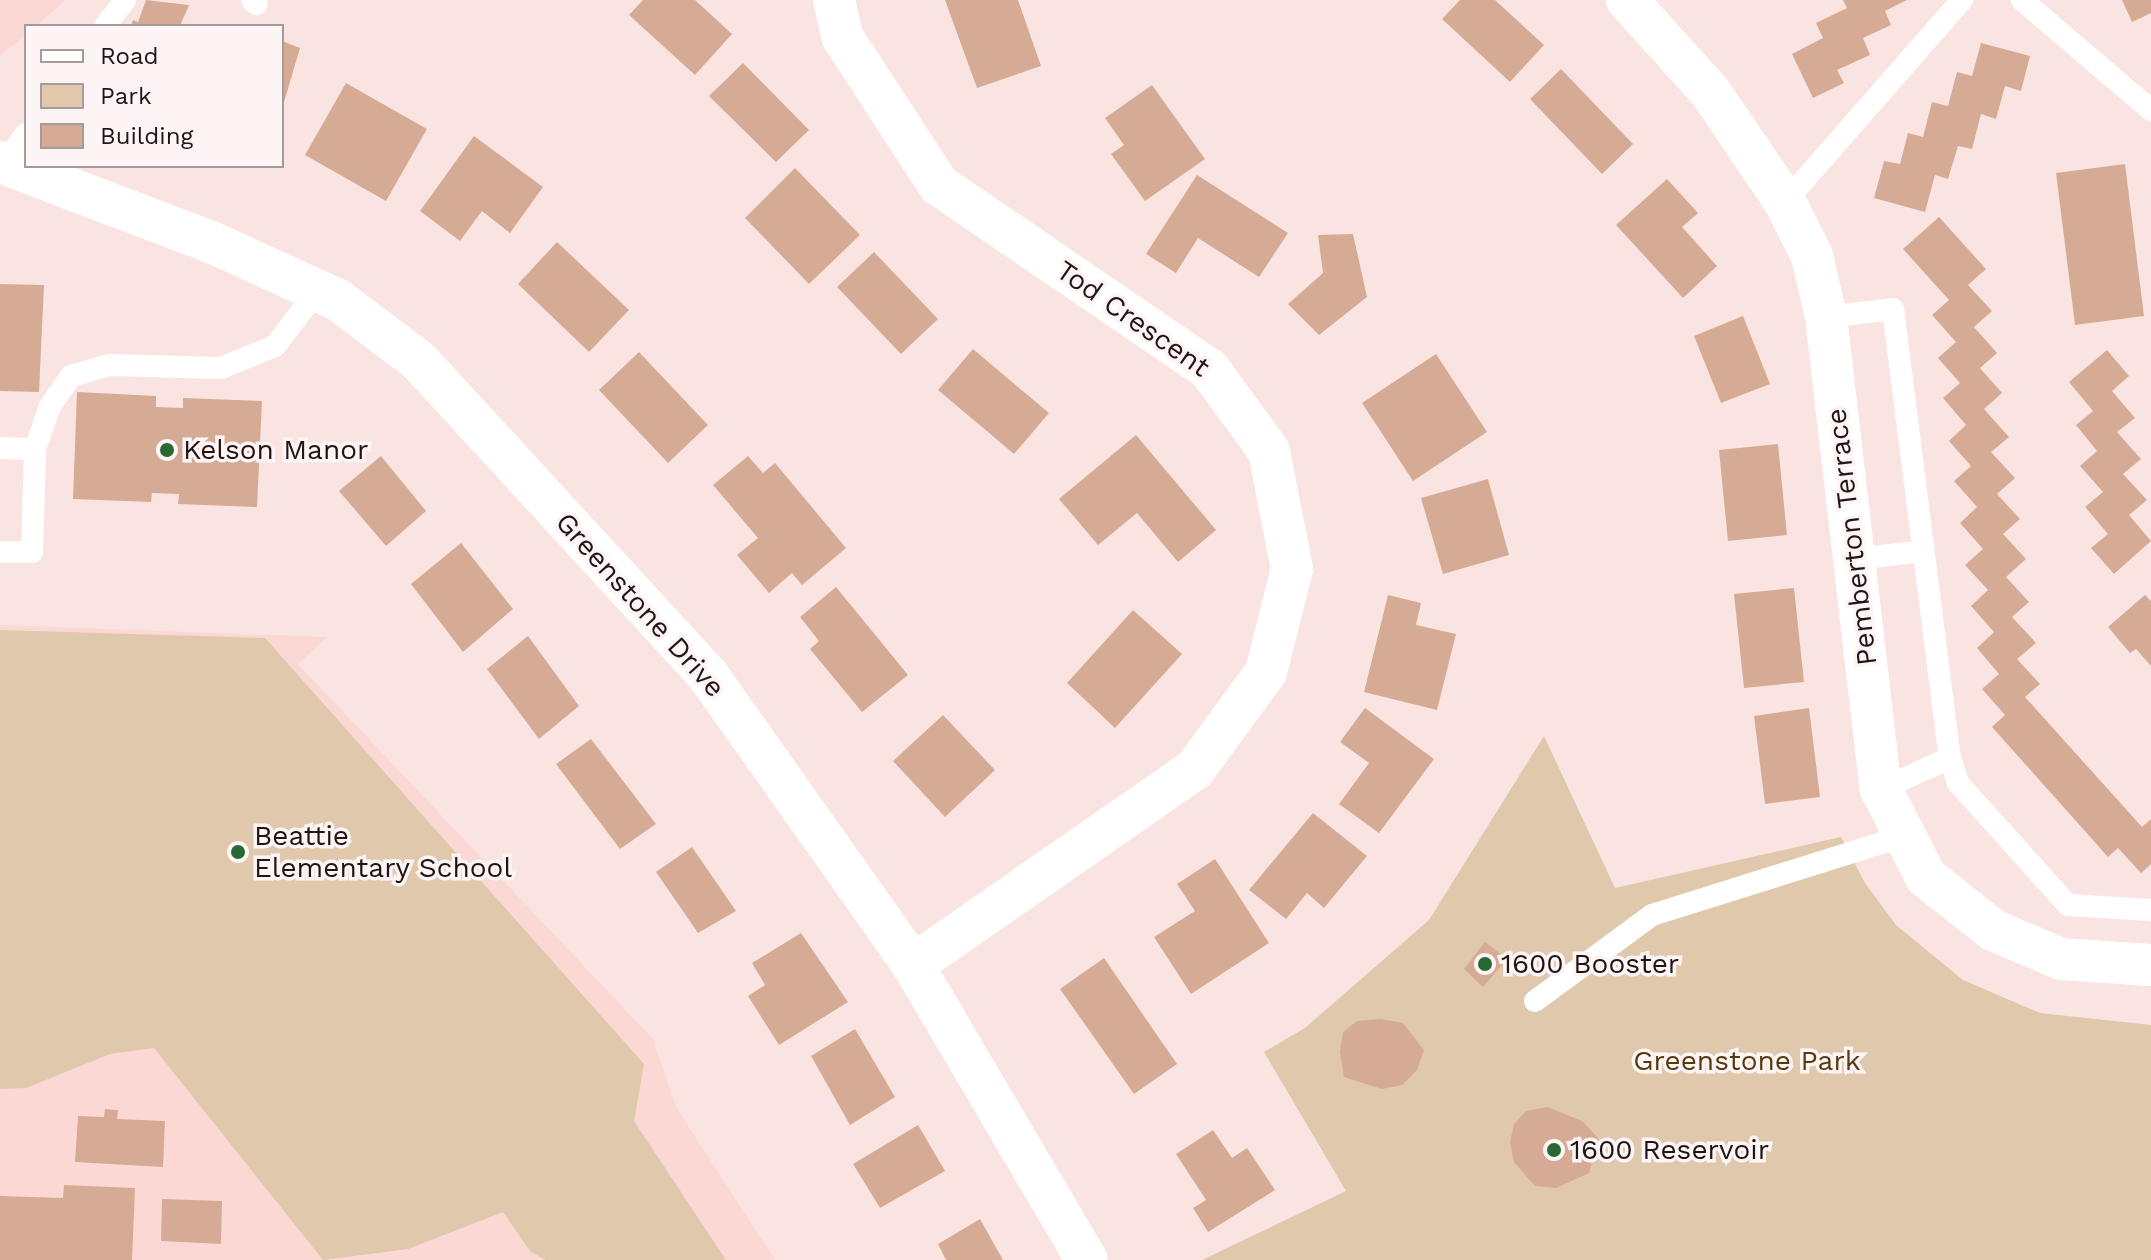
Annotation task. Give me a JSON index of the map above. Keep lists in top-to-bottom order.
{
  "streets": {
    "street": ["Tod Crescent", "Pemberton Terrace", "Greenstone Drive"]
  },
  "crossings": [
    ["Tod Crescent", "Greenstone Drive"]
  ],
  "parks": ["Greenstone Park"],
  "places": [
    "Kelson Manor",
    "Beattie Elementary School",
    "1600 Booster",
    "1600 Reservoir"
  ],
  "legend": ["Road", "Park", "Building"]
}
